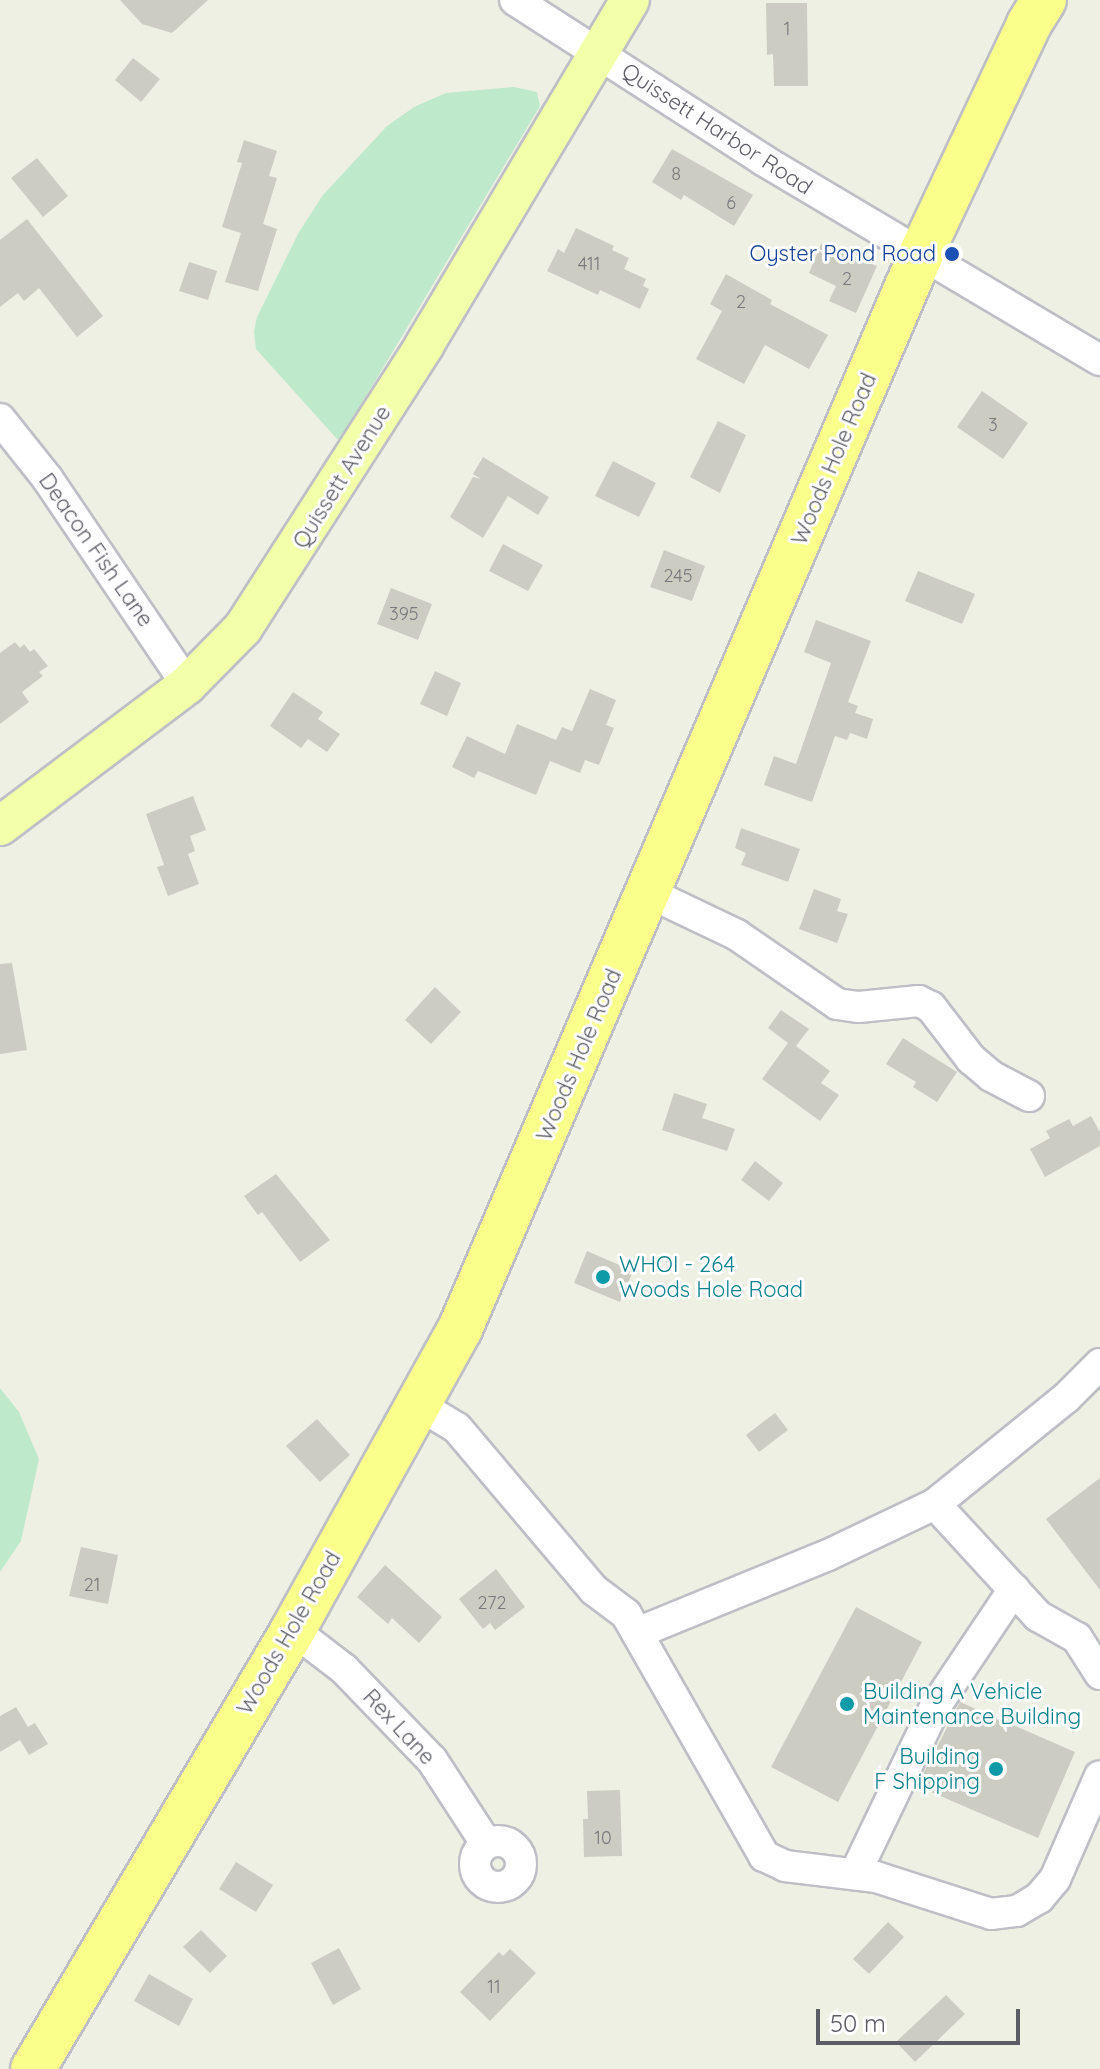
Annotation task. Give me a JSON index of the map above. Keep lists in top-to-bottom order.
{
  "streets": {
    "highway": ["Woods Hole Road"],
    "main road": ["Quissett Avenue"],
    "street": ["Quissett Harbor Road", "Deacon Fish Lane", "Rex Lane"]
  },
  "crossings": [
    ["Quissett Harbor Road", "Woods Hole Road"],
    ["Quissett Harbor Road", "Quissett Avenue"],
    ["Woods Hole Road", "Rex Lane"],
    ["Quissett Avenue", "Deacon Fish Lane"]
  ],
  "places": [
    "Oyster Pond Road",
    "WHOI - 264 Woods Hole Road",
    "Building A Vehicle Maintenance Building",
    "Building F Shipping"
  ],
  "house_numbers": [
    "1",
    "8",
    "6",
    "411",
    "2",
    "2",
    "3",
    "245",
    "395",
    "21",
    "272",
    "10",
    "11"
  ],
  "scale_bar": "50 m"
}
